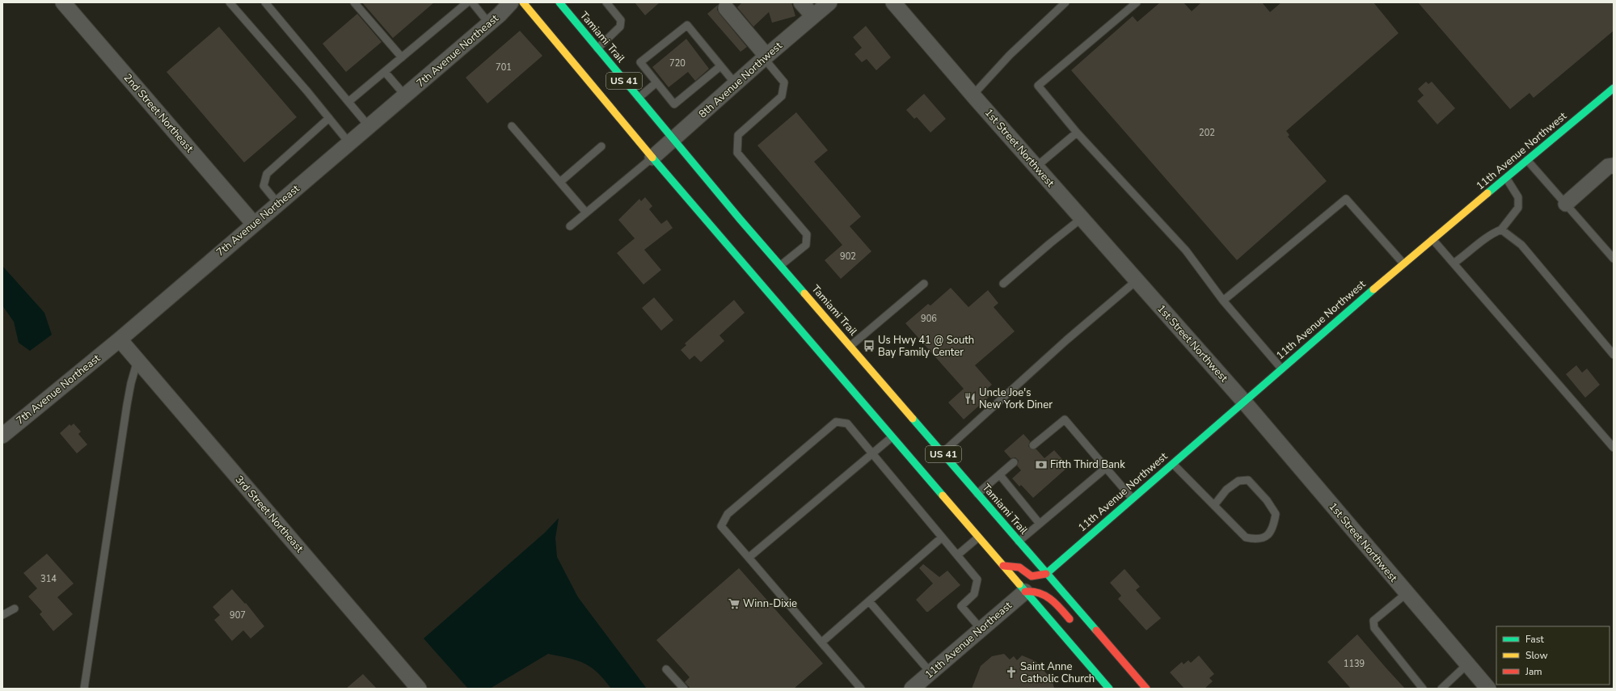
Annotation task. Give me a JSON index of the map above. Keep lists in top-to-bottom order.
{
  "streets": {
    "main road": ["Tamiami Trail", "US 41", "11th Avenue Northwest"],
    "street": [
      "7th Avenue Northeast",
      "8th Avenue Northwest",
      "2nd Street Northeast",
      "1st Street Northwest",
      "3rd Street Northeast",
      "11th Avenue Northeast"
    ]
  },
  "crossings": [
    ["Tamiami Trail", "8th Avenue Northwest"],
    ["Tamiami Trail", "11th Avenue Northwest"],
    ["7th Avenue Northeast", "2nd Street Northeast"],
    ["7th Avenue Northeast", "3rd Street Northeast"],
    ["8th Avenue Northwest", "US 41"],
    ["US 41", "11th Avenue Northeast"],
    ["1st Street Northwest", "11th Avenue Northwest"]
  ],
  "places": {
    "bus stop": ["Us Hwy 41 @ South Bay Family Center"],
    "restaurant": ["Uncle Joe's New York Diner"],
    "bank": ["Fifth Third Bank"],
    "supermarket": ["Winn-Dixie"],
    "church": ["Saint Anne Catholic Church"]
  },
  "house_numbers": [
    "720",
    "701",
    "202",
    "902",
    "906",
    "314",
    "907",
    "1139"
  ],
  "legend": ["Fast", "Slow", "Jam"]
}
